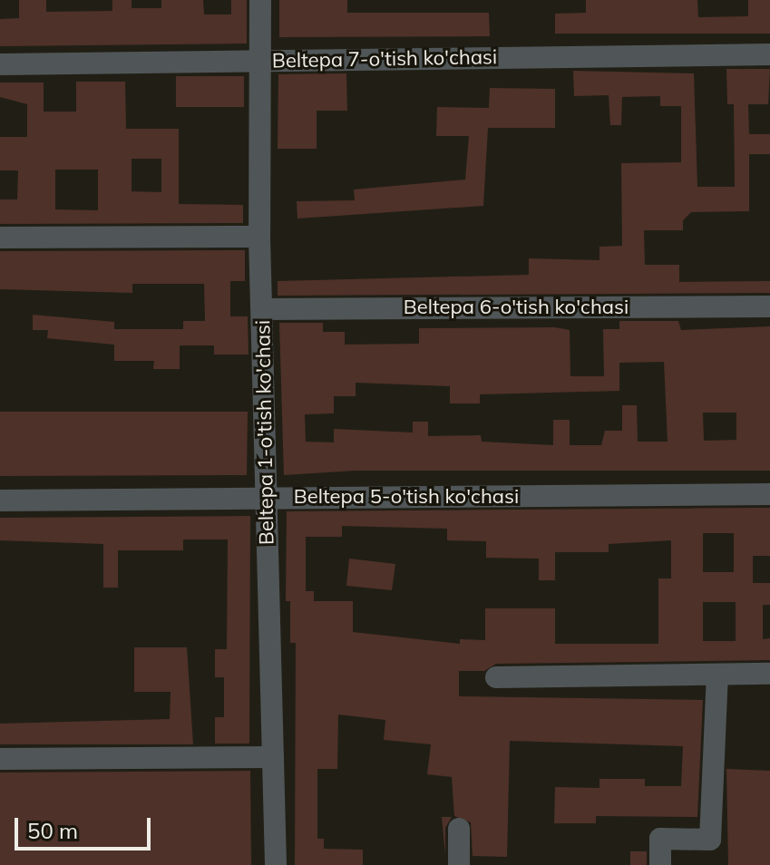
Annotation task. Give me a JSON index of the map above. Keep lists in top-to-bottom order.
{
  "streets": {
    "street": [
      "Beltepa 7-o'tish ko'chasi",
      "Beltepa 6-o'tish ko'chasi",
      "Beltepa 1-o'tish ko'chasi",
      "Beltepa 5-o'tish ko'chasi"
    ]
  },
  "crossings": [
    ["Beltepa 7-o'tish ko'chasi", "Beltepa 1-o'tish ko'chasi"],
    ["Beltepa 6-o'tish ko'chasi", "Beltepa 1-o'tish ko'chasi"],
    ["Beltepa 1-o'tish ko'chasi", "Beltepa 5-o'tish ko'chasi"]
  ],
  "scale_bar": "50 m"
}
